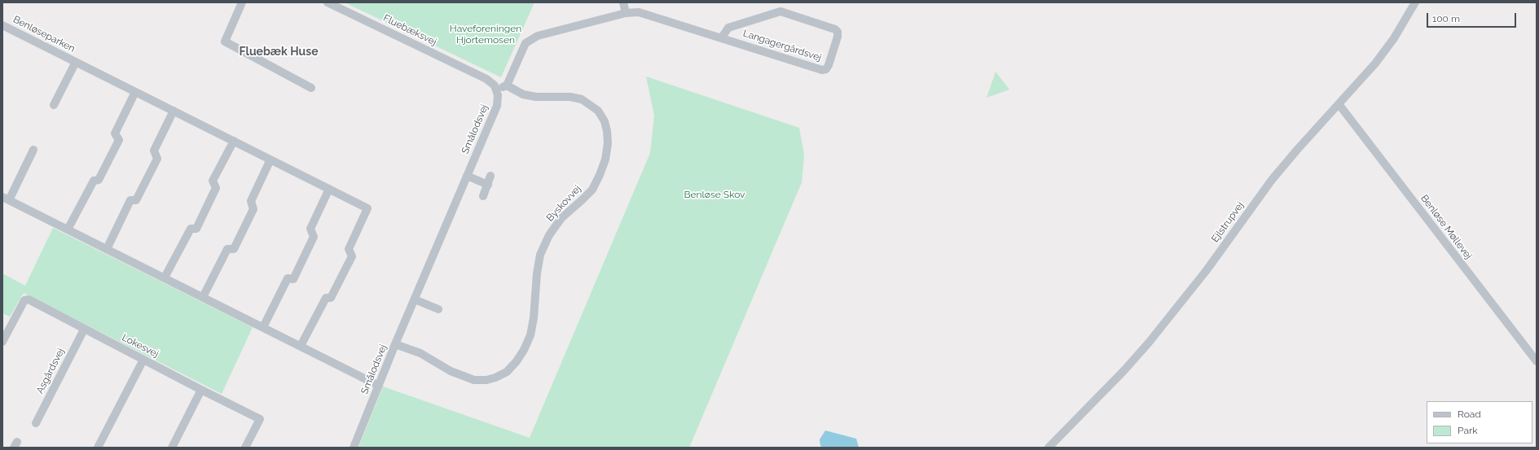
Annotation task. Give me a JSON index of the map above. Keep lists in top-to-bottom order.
{
  "streets": {
    "street": [
      "Fluebæksvej",
      "Benløseparken",
      "Langagergårdsvej",
      "Smålodsvej",
      "Byskovvej",
      "Ejlstrupvej",
      "Benløse Møllevej",
      "Lokesvej",
      "Asgårdsvej"
    ]
  },
  "crossings": [
    ["Fluebæksvej", "Smålodsvej"],
    ["Langagergårdsvej", "Byskovvej"],
    ["Smålodsvej", "Byskovvej"],
    ["Ejlstrupvej", "Benløse Møllevej"],
    ["Lokesvej", "Asgårdsvej"]
  ],
  "districts": ["Fluebæk Huse"],
  "parks": ["Haveforeningen Hjortemosen", "Benløse Skov"],
  "legend": ["Road", "Park"],
  "scale_bar": "100 m"
}
